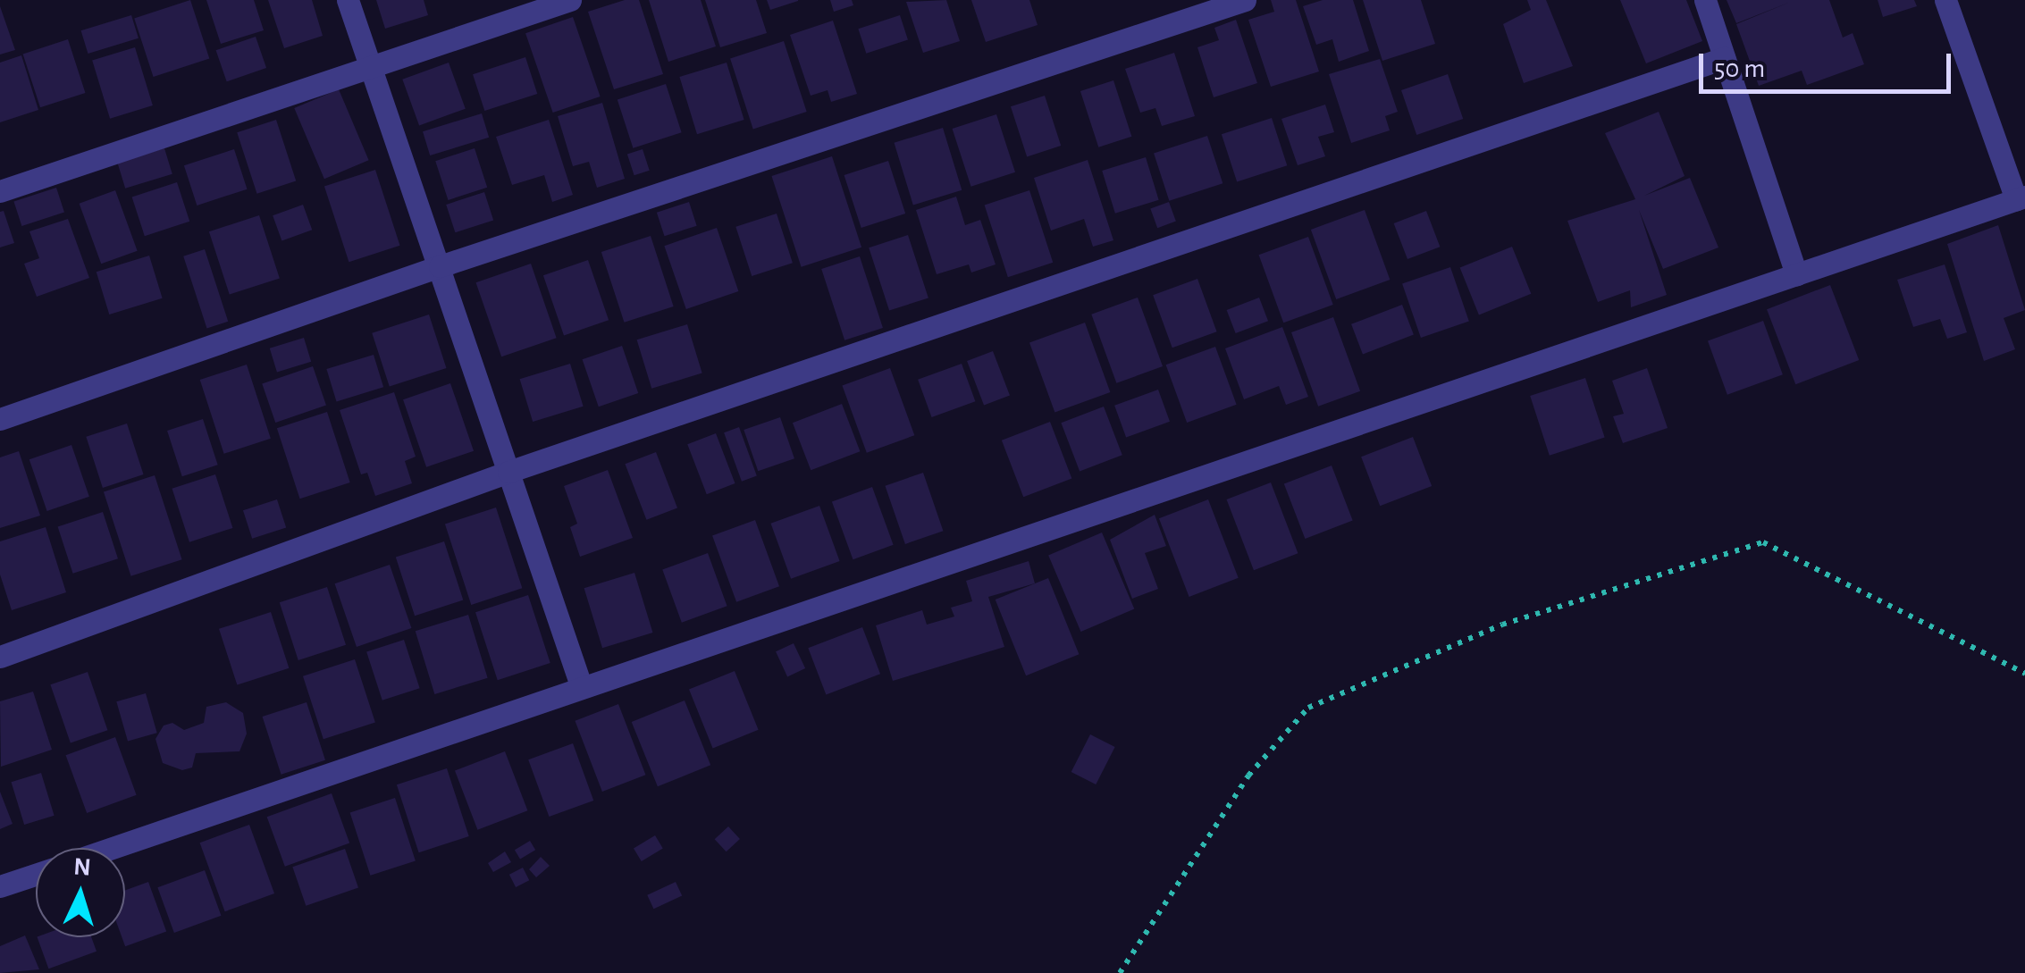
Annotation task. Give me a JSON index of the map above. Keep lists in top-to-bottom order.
{
  "scale_bar": "50 m",
  "north": "top"
}
